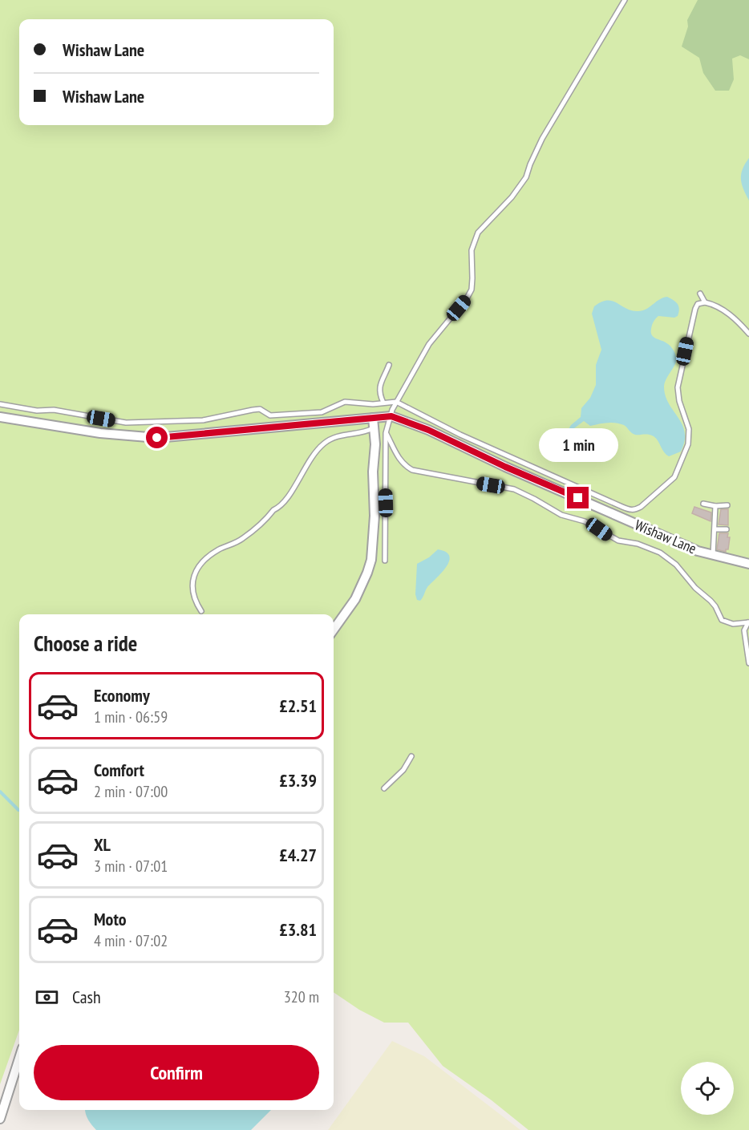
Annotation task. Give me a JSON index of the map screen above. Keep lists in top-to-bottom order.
{
  "streets": {
    "street": ["Wishaw Lane"]
  },
  "page": {
    "banner": ["Wishaw Lane", "Wishaw Lane"],
    "bubble": "1 min",
    "heading": "Choose a ride",
    "list": [
      {
        "name": "Economy",
        "note": "1 min · 06:59",
        "value": "£2.51"
      },
      {
        "name": "Comfort",
        "note": "2 min · 07:00",
        "value": "£3.39"
      },
      {
        "name": "XL",
        "note": "3 min · 07:01",
        "value": "£4.27"
      },
      {
        "name": "Moto",
        "note": "4 min · 07:02",
        "value": "£3.81"
      }
    ],
    "pay": ["Cash", "320 m"],
    "buttons": "Confirm"
  }
}
